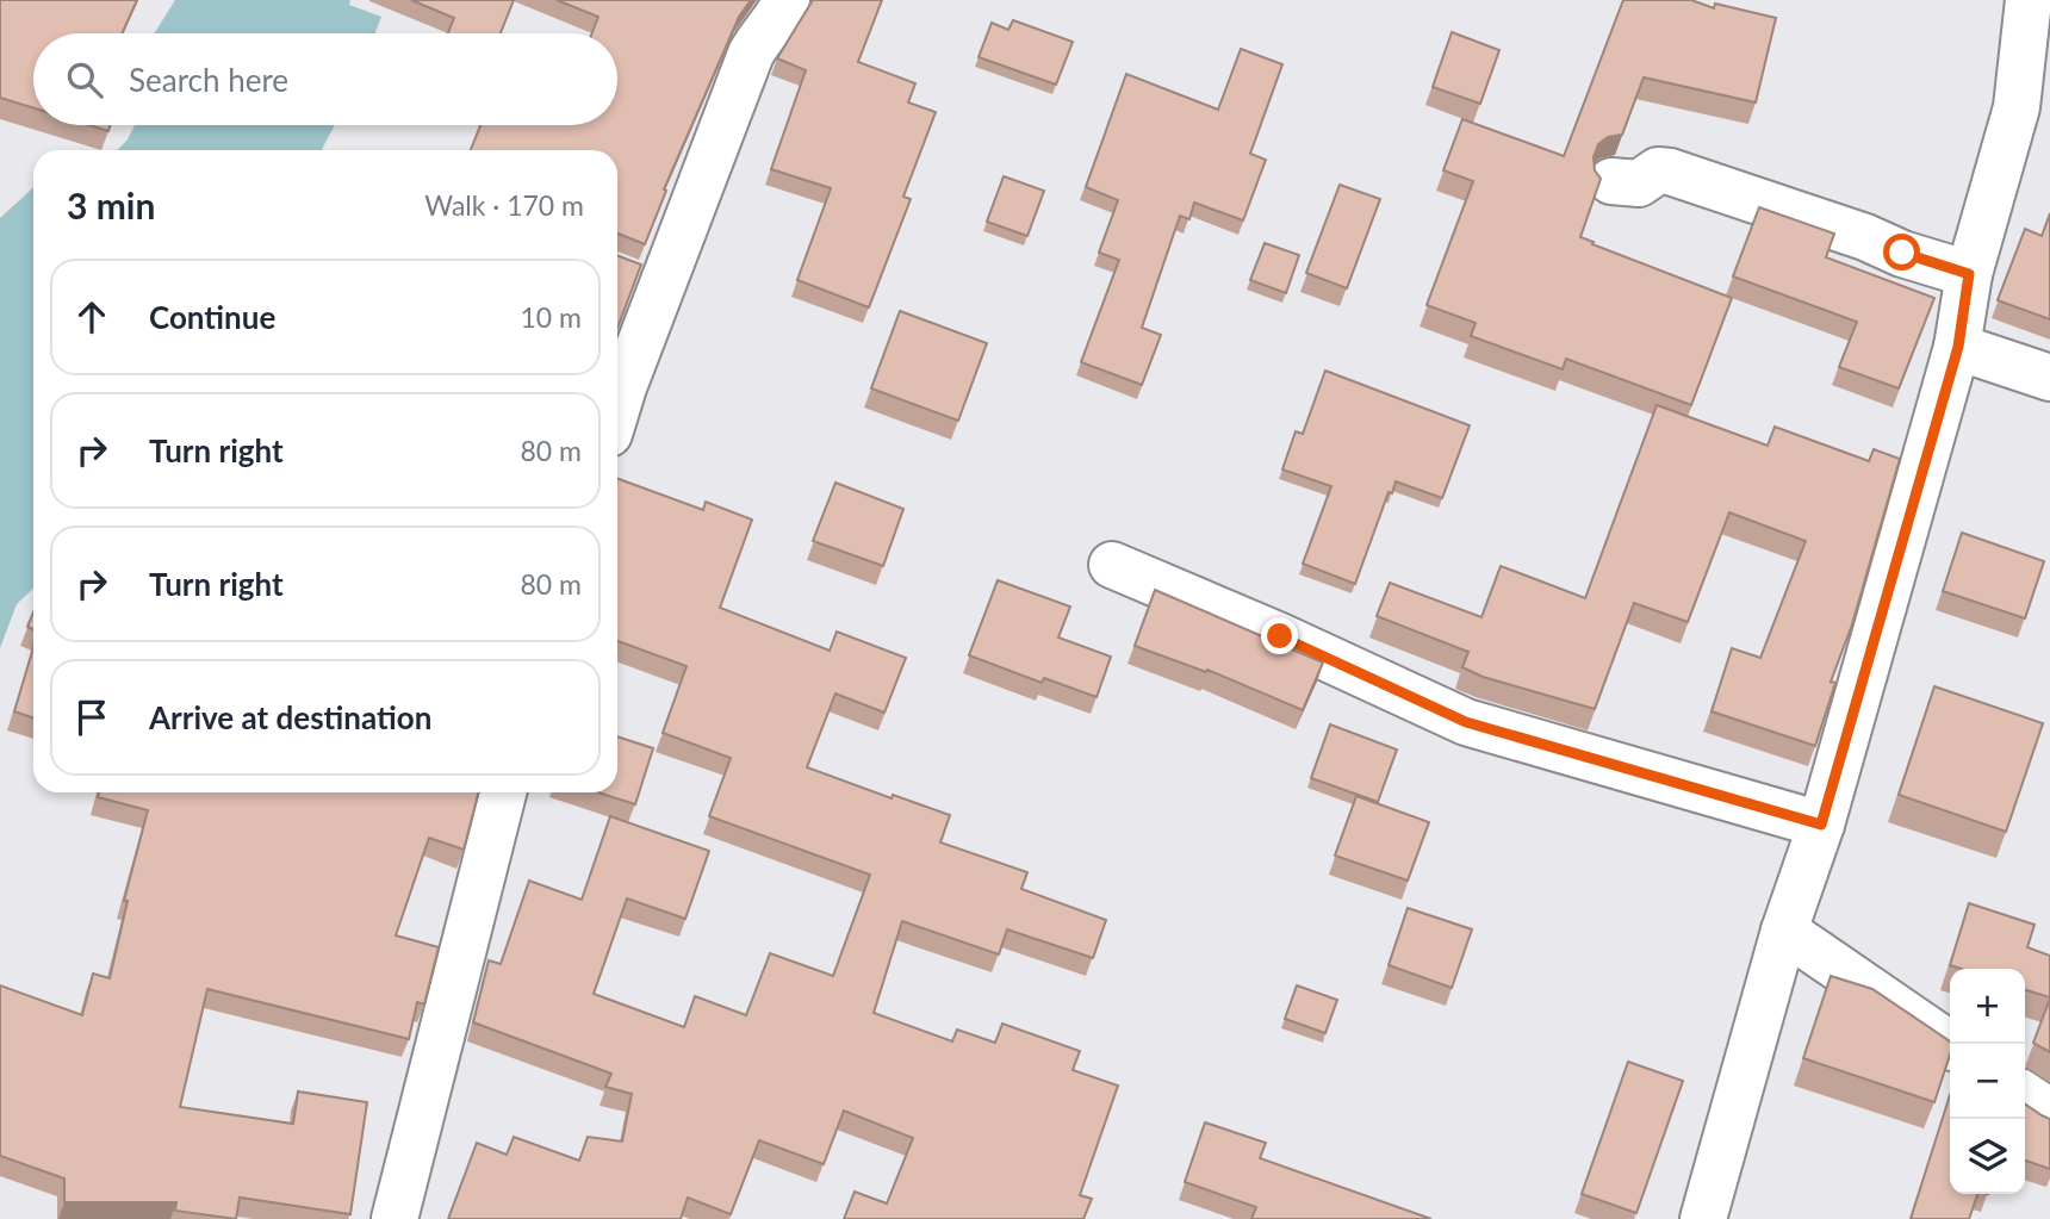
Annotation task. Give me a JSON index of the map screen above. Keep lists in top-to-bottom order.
{
  "page": {
    "search": "Search here",
    "heading": ["3 min", "Walk · 170 m"],
    "list": [
      ["Continue", "10 m"],
      ["Turn right", "80 m"],
      ["Turn right", "80 m"],
      "Arrive at destination"
    ],
    "map_buttons": ["+", "−"]
  }
}
